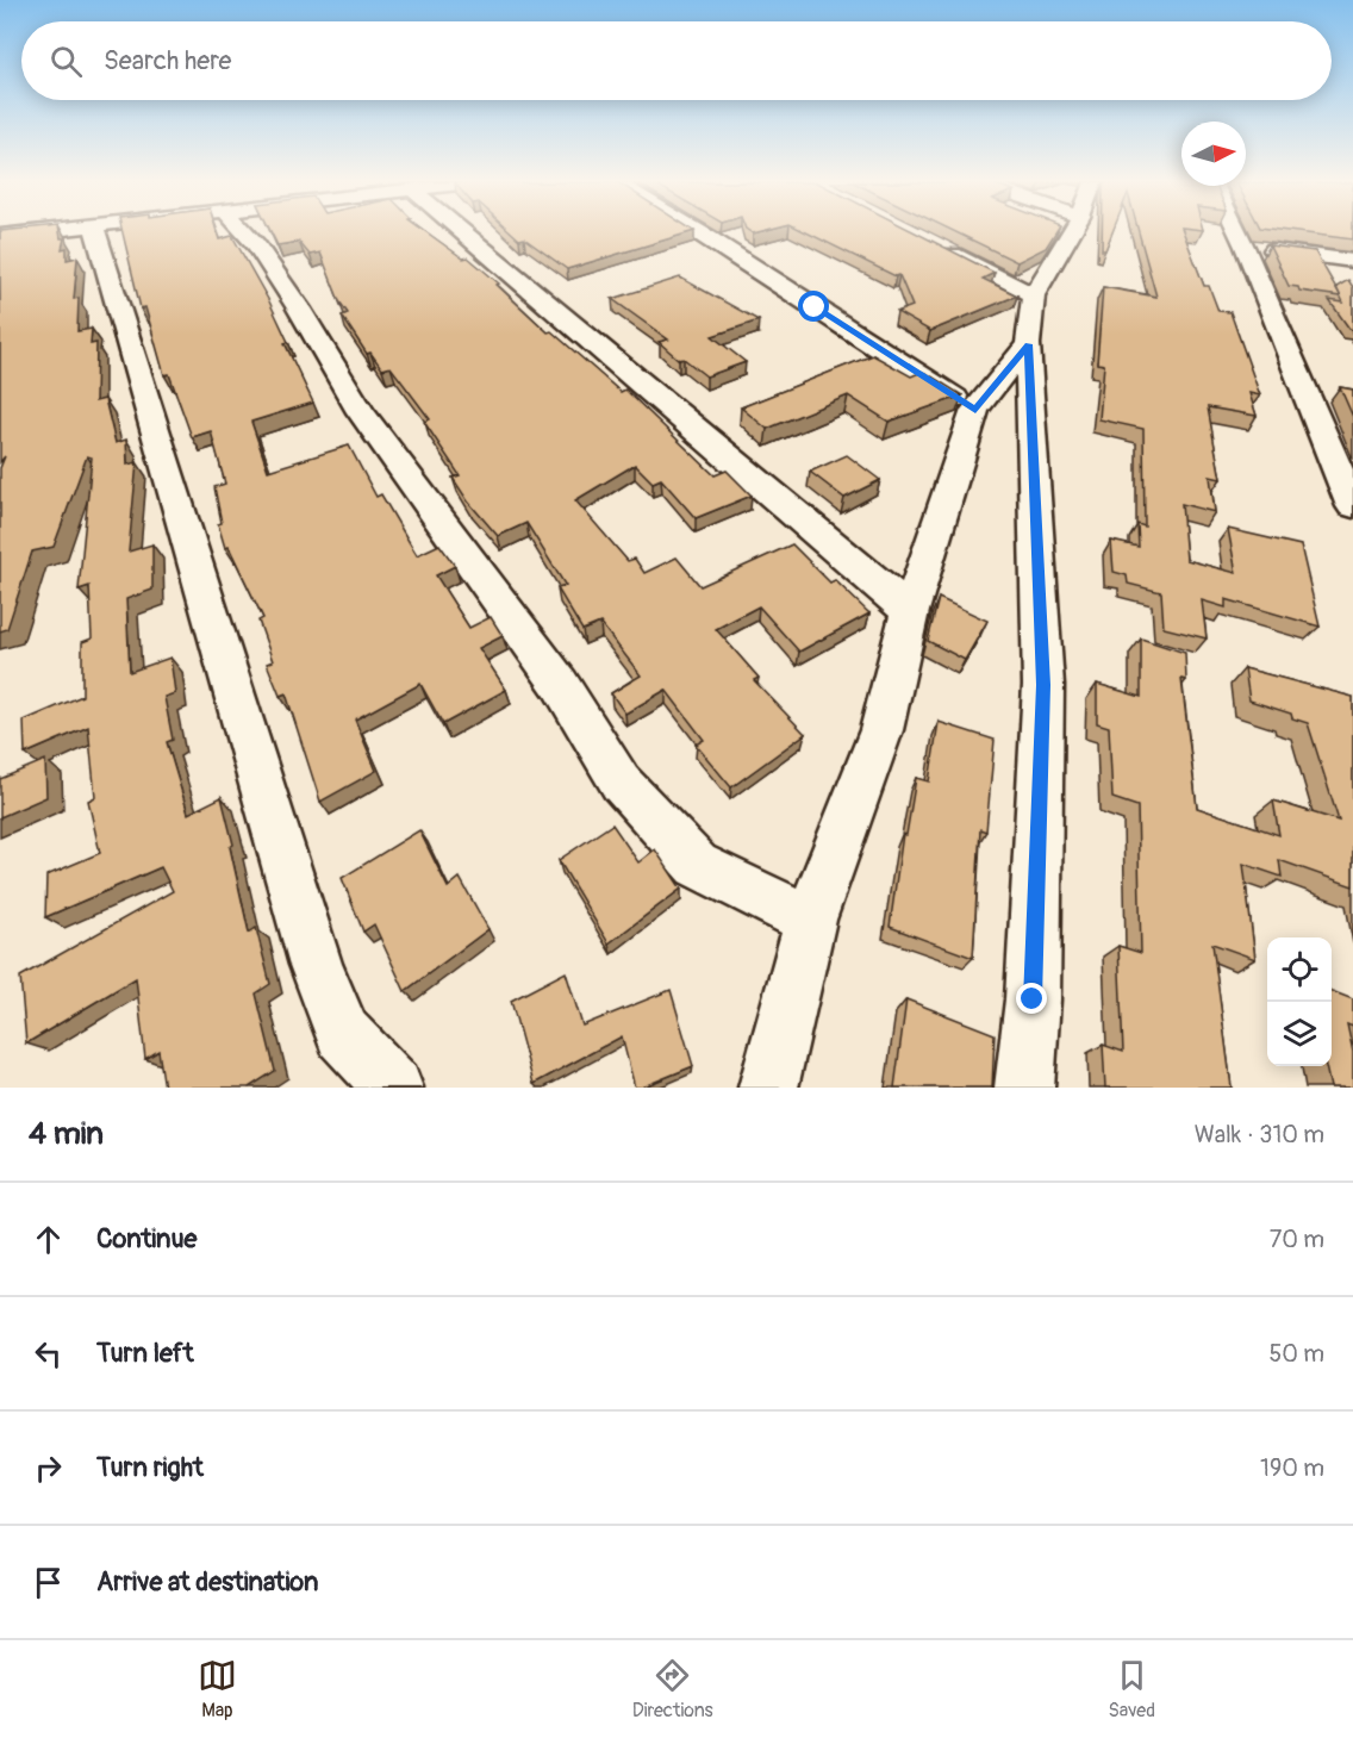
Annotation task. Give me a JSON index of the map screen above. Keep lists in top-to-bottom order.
{
  "north": "right",
  "page": {
    "search": "Search here",
    "heading": ["4 min", "Walk · 310 m"],
    "list": [
      ["Continue", "70 m"],
      ["Turn left", "50 m"],
      ["Turn right", "190 m"],
      "Arrive at destination"
    ],
    "nav": ["Map", "Directions", "Saved"]
  }
}
